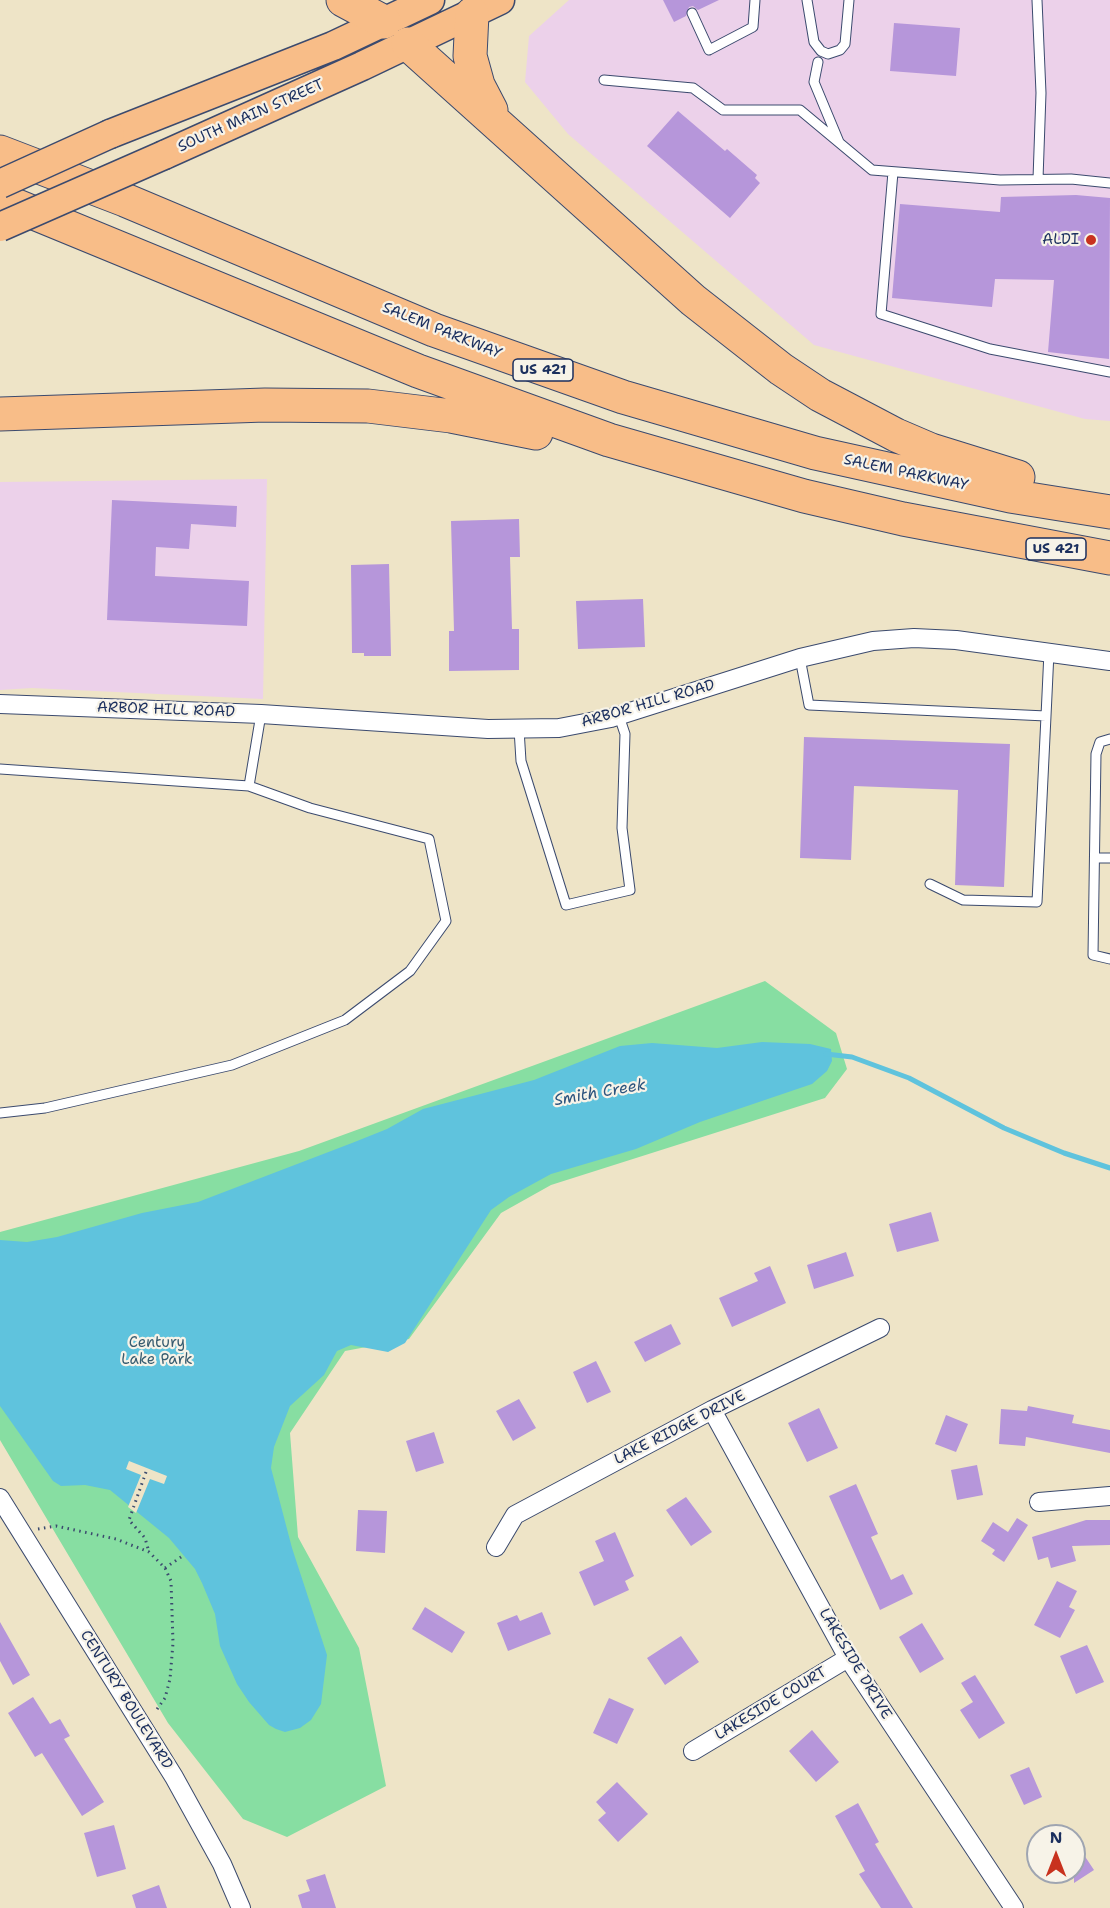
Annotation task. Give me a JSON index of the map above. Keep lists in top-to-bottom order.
{
  "streets": {
    "highway": ["SALEM PARKWAY", "US 421"],
    "main road": ["SOUTH MAIN STREET"],
    "street": [
      "ARBOR HILL ROAD",
      "LAKE RIDGE DRIVE",
      "LAKESIDE DRIVE",
      "CENTURY BOULEVARD",
      "LAKESIDE COURT"
    ]
  },
  "crossings": [
    ["LAKE RIDGE DRIVE", "LAKESIDE DRIVE"],
    ["LAKESIDE DRIVE", "LAKESIDE COURT"]
  ],
  "water": ["Smith Creek"],
  "parks": ["Century Lake Park"],
  "places": ["ALDI"],
  "north": "top"
}
